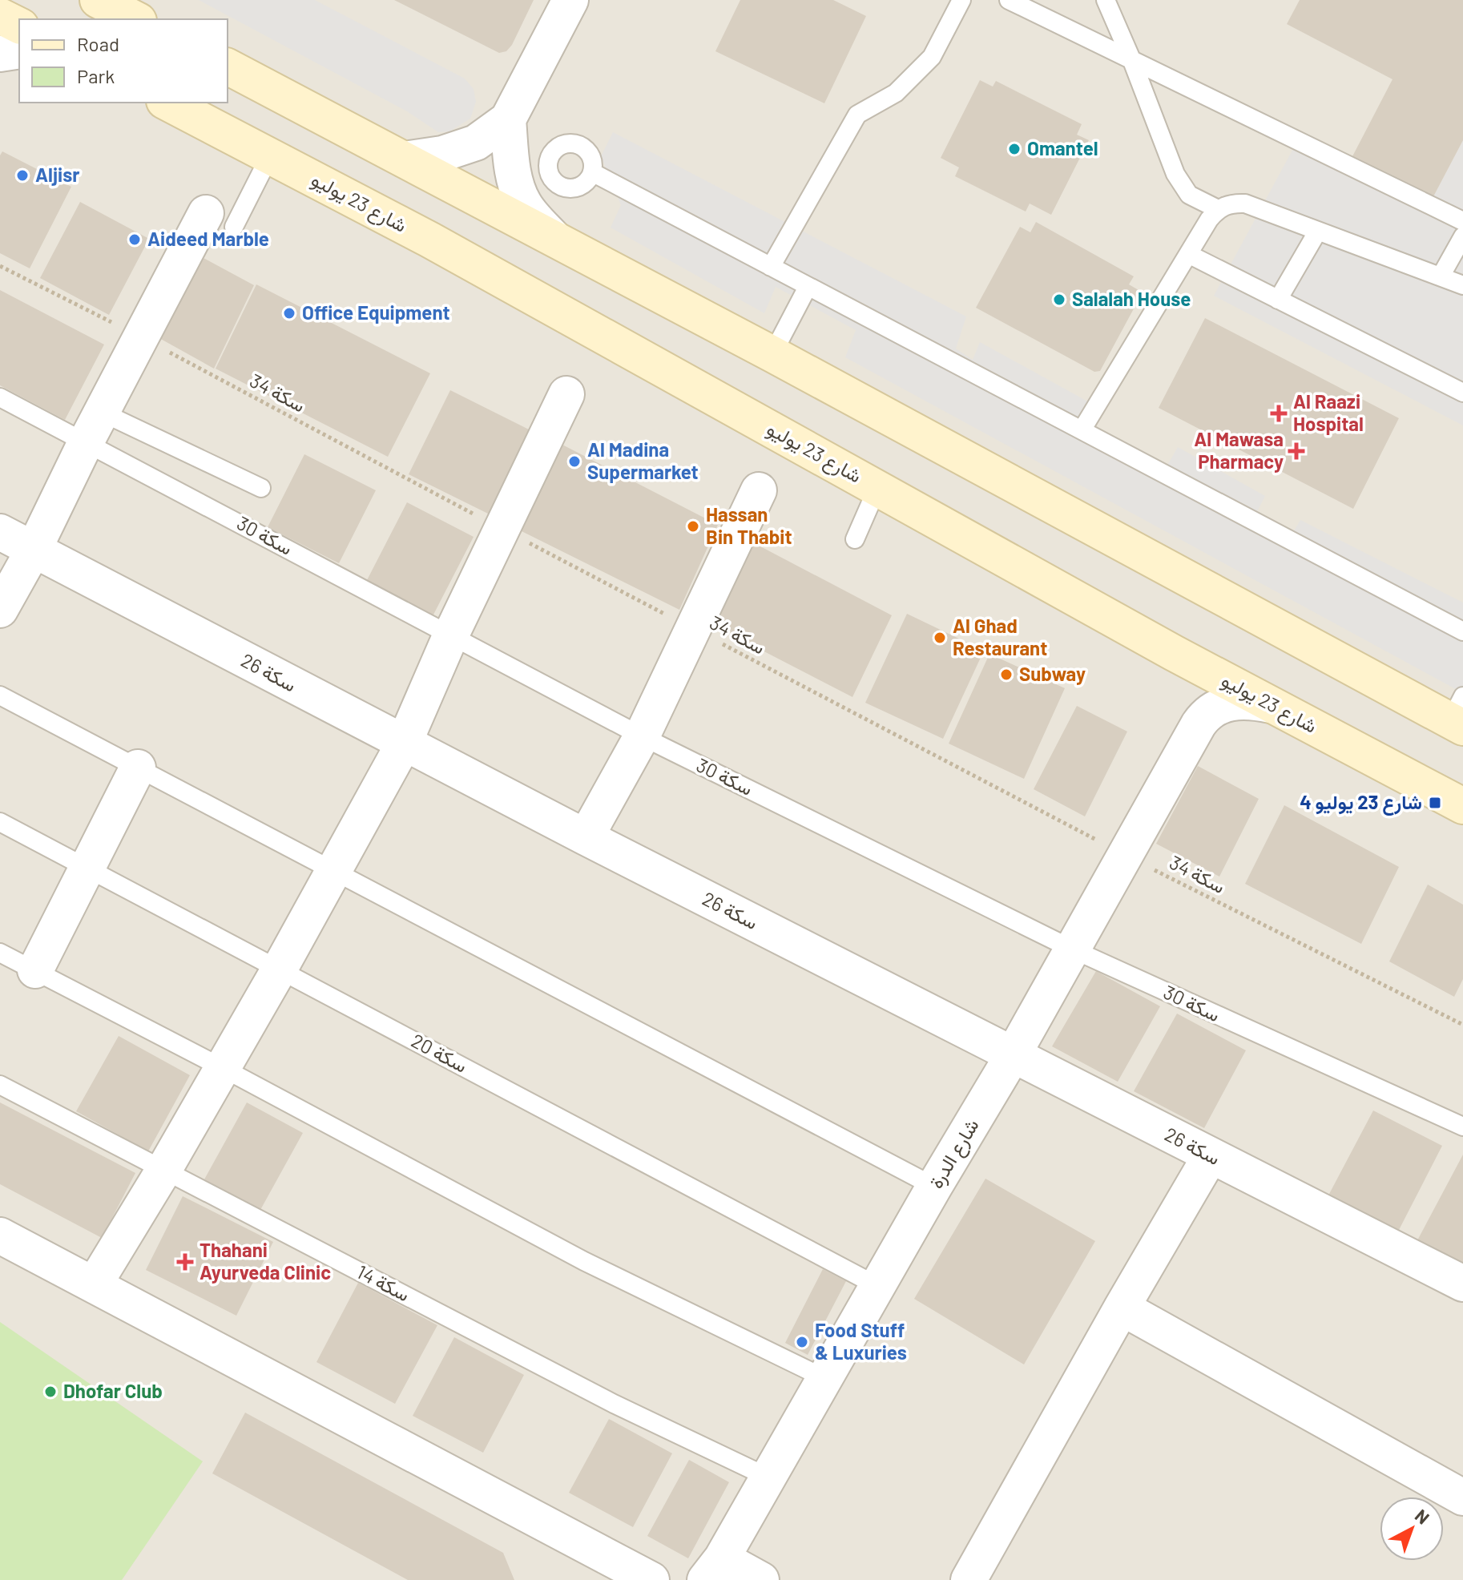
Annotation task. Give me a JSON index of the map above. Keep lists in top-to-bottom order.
{
  "streets": {
    "main road": ["شارع 23 يوليو"],
    "street": ["سكة 26", "شارع الدرة"],
    "lane": ["سكة 30", "سكة 20", "سكة 14"],
    "path": ["سكة 34"]
  },
  "crossings": [
    ["شارع 23 يوليو", "شارع الدرة"],
    ["سكة 34", "شارع الدرة"],
    ["سكة 30", "شارع الدرة"],
    ["سكة 26", "شارع الدرة"],
    ["سكة 20", "شارع الدرة"],
    ["شارع الدرة", "سكة 14"]
  ],
  "places": {
    "other": [
      "Omantel",
      "Aljisr",
      "Aideed Marble",
      "Salalah House",
      "Office Equipment",
      "Al Madina Supermarket",
      "Hassan Bin Thabit",
      "Al Ghad Restaurant",
      "Subway",
      "Food Stuff & Luxuries",
      "Dhofar Club"
    ],
    "health": ["Al Raazi Hospital", "Al Mawasa Pharmacy", "Thahani Ayurveda Clinic"],
    "transit": ["شارع 23 يوليو 4"]
  },
  "legend": ["Road", "Park"],
  "north": "top right"
}
